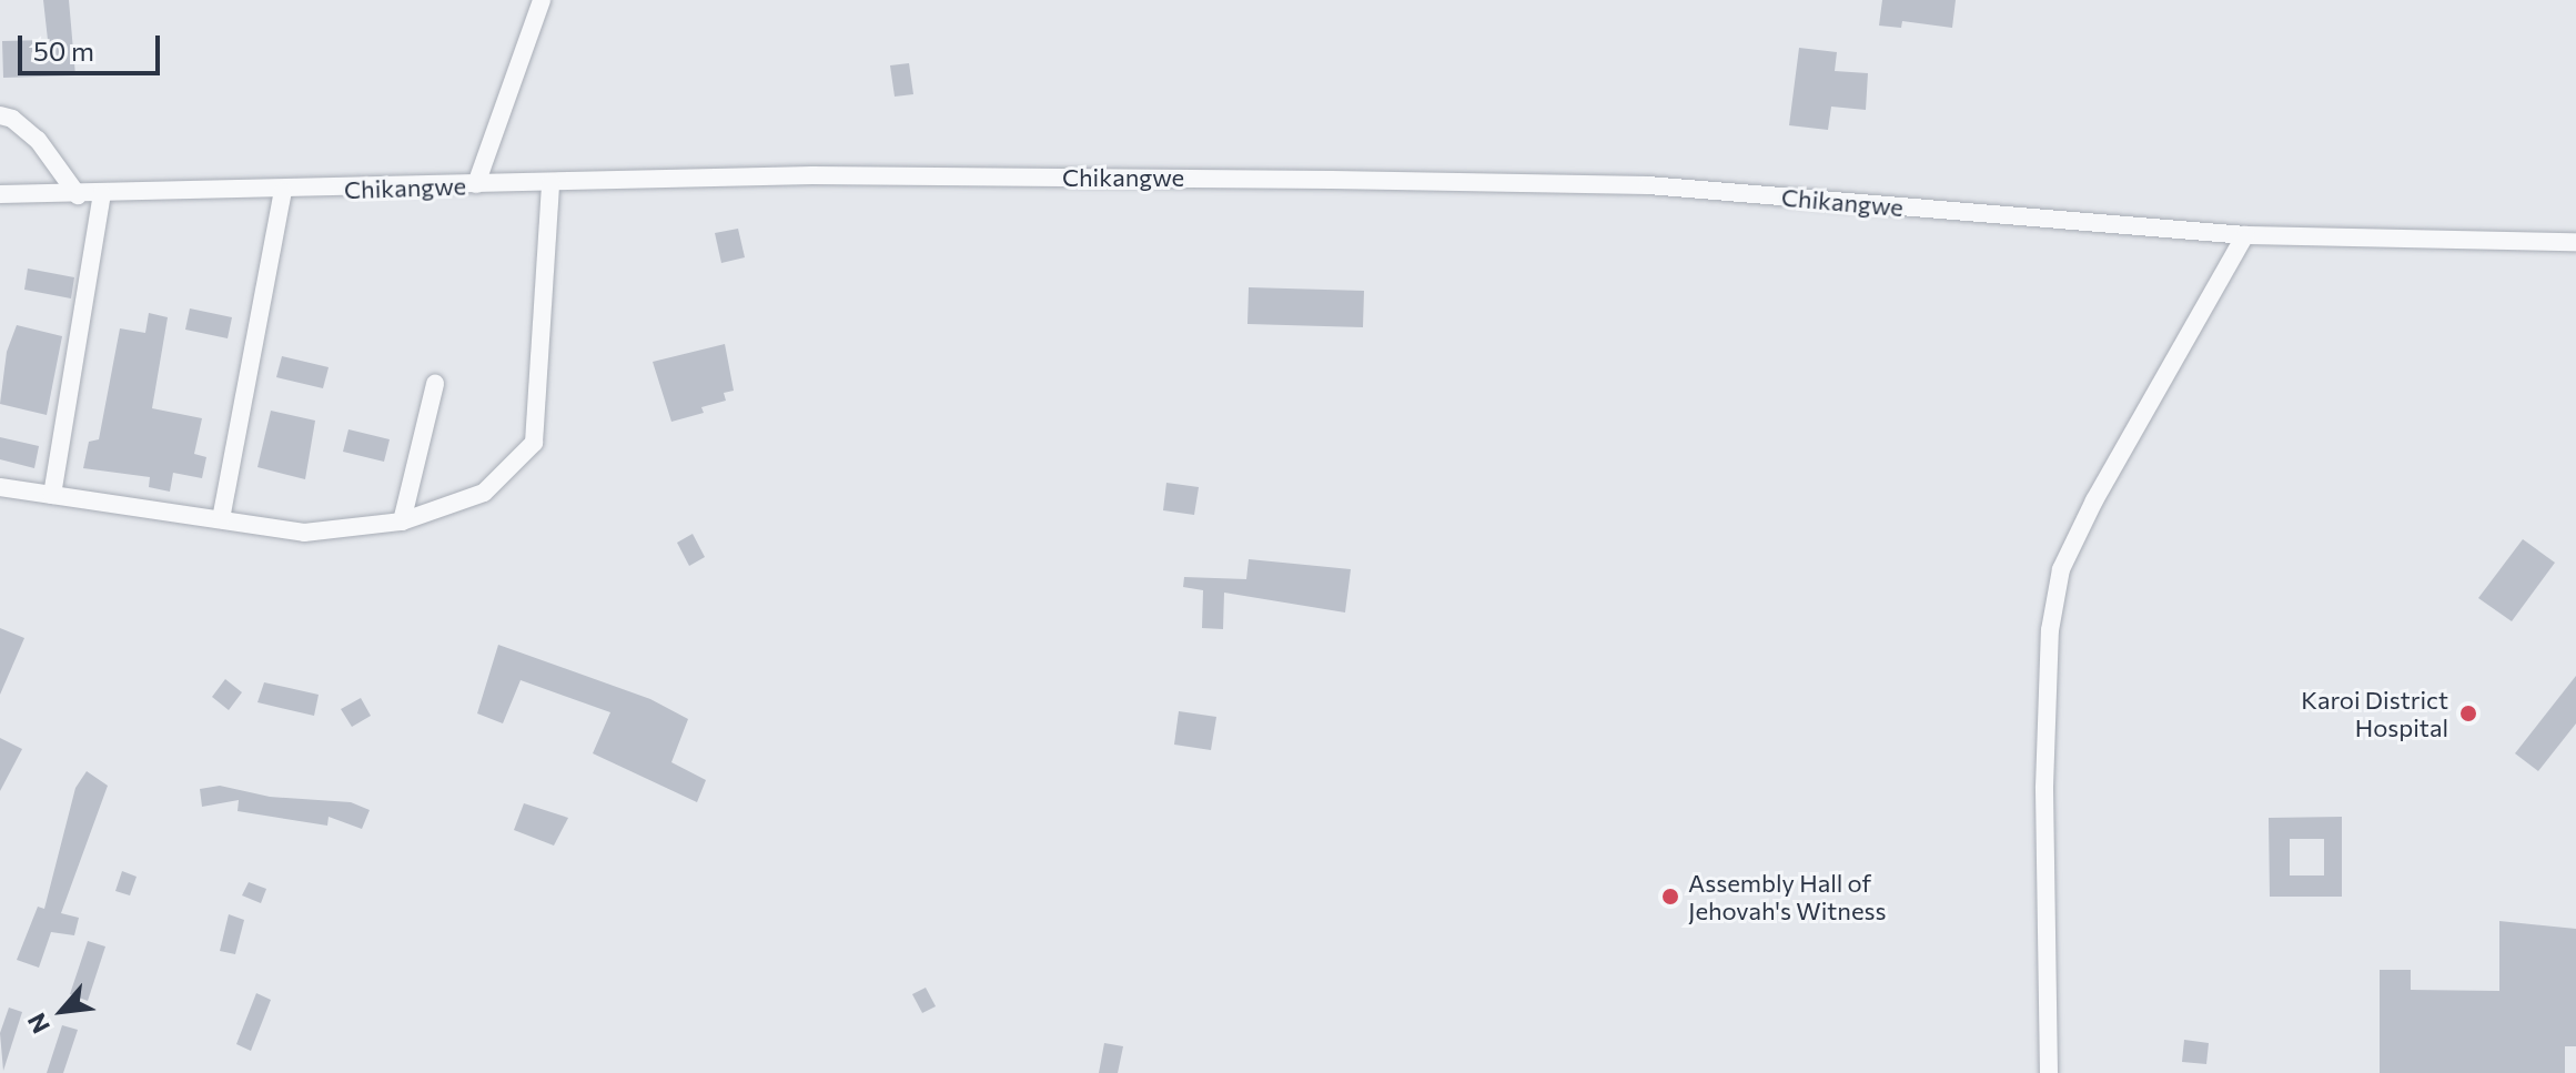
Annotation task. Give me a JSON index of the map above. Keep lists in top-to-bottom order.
{
  "streets": {
    "street": ["Chikangwe"]
  },
  "places": ["Karoi District Hospital", "Assembly Hall of Jehovah's Witness"],
  "scale_bar": "50 m",
  "north": "bottom left"
}
